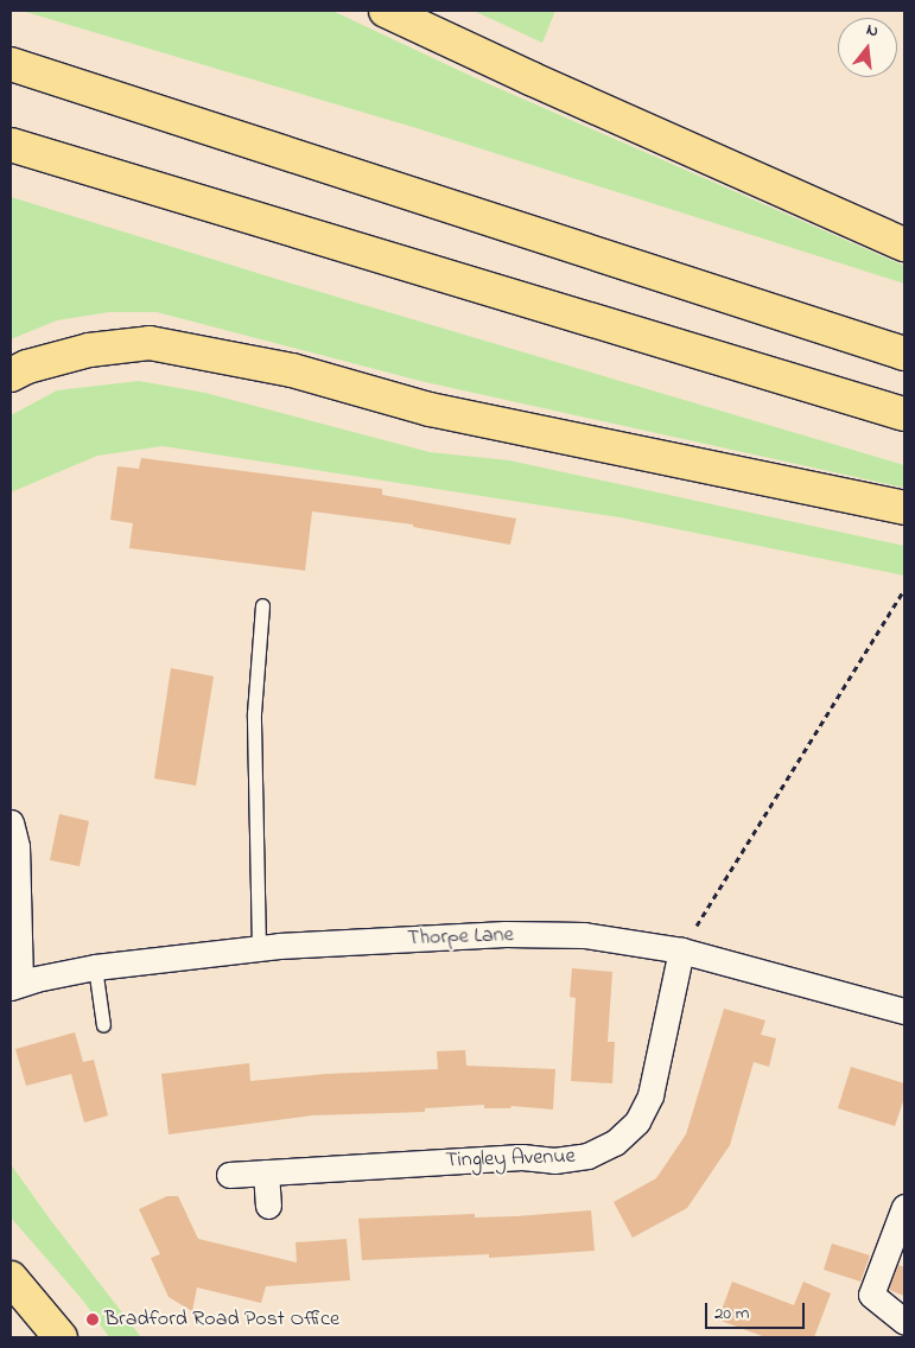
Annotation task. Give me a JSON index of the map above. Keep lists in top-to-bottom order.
{
  "streets": {
    "street": ["Thorpe Lane", "Tingley Avenue"]
  },
  "crossings": [
    ["Thorpe Lane", "Tingley Avenue"]
  ],
  "places": ["Bradford Road Post Office"],
  "scale_bar": "20 m",
  "north": "top"
}
